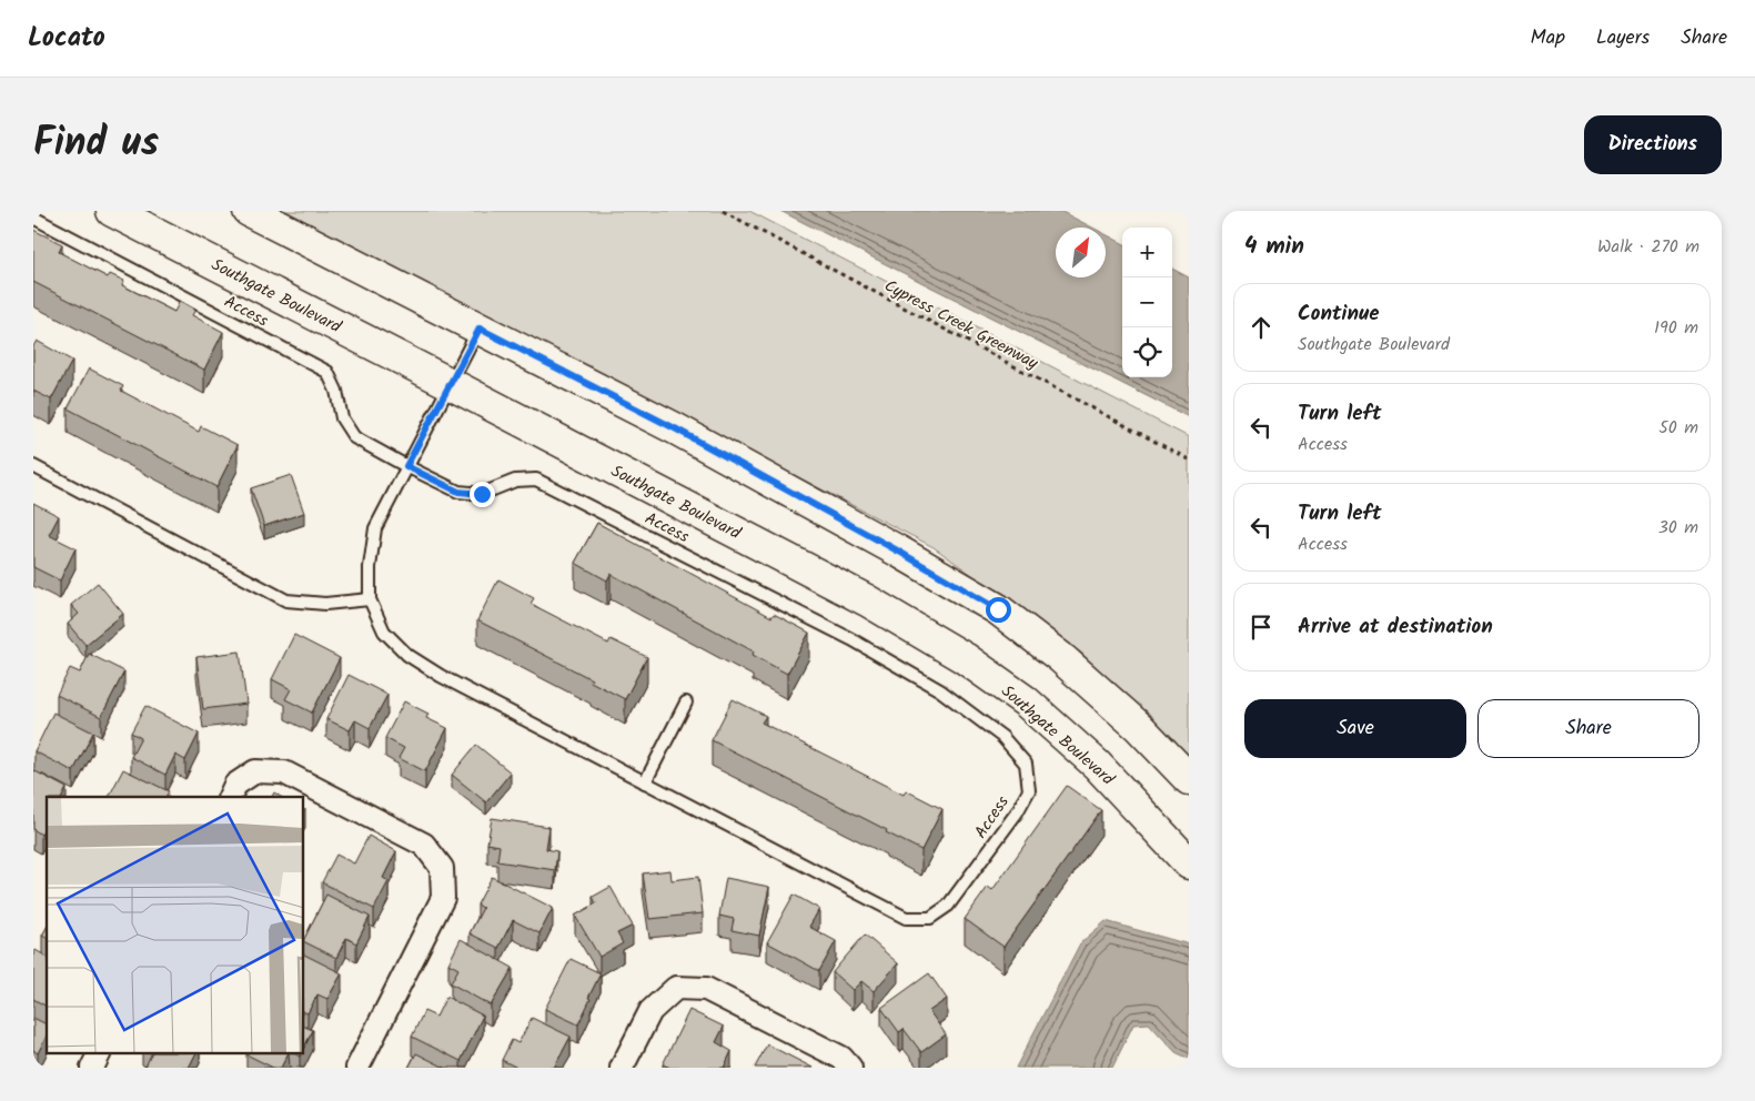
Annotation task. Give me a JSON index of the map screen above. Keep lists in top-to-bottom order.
{
  "streets": {
    "main road": ["Southgate Boulevard"],
    "lane": ["Access"],
    "path": ["Cypress Creek Greenway"]
  },
  "crossings": [
    ["Southgate Boulevard", "Access"]
  ],
  "north": "top right",
  "page": {
    "header": "Locato",
    "nav": ["Map", "Layers", "Share"],
    "title": "Find us",
    "buttons": [
      "Directions",
      ["Save", "Share"]
    ],
    "heading": ["4 min", "Walk · 270 m"],
    "map_buttons": ["+", "−"],
    "list": [
      ["Continue", "Southgate Boulevard", "190 m"],
      ["Turn left", "Access", "50 m"],
      ["Turn left", "Access", "30 m"],
      "Arrive at destination"
    ]
  }
}
